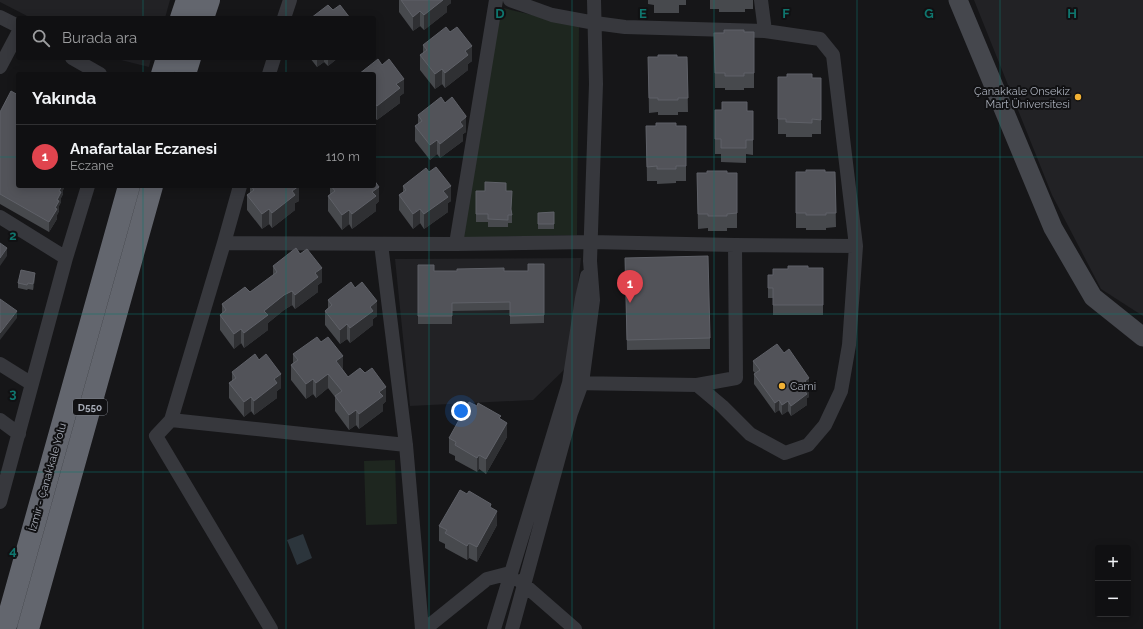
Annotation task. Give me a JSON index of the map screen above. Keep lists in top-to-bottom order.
{
  "streets": {
    "highway": ["D550", "İzmir - Çanakkale Yolu"]
  },
  "places": ["Çanakkale Onsekiz Mart Üniversitesi", "Cami"],
  "page": {
    "search": "Burada ara",
    "heading": "Yakında",
    "list": [
      {
        "mark": "1",
        "name": "Anafartalar Eczanesi",
        "note": "Eczane",
        "value": "110 m"
      }
    ],
    "pins": "1",
    "map_buttons": ["+", "−"]
  },
  "grid": {
    "columns": [
      "D",
      "E",
      "F",
      "G",
      "H"
    ],
    "rows": ["2", "3", "4"]
  }
}
